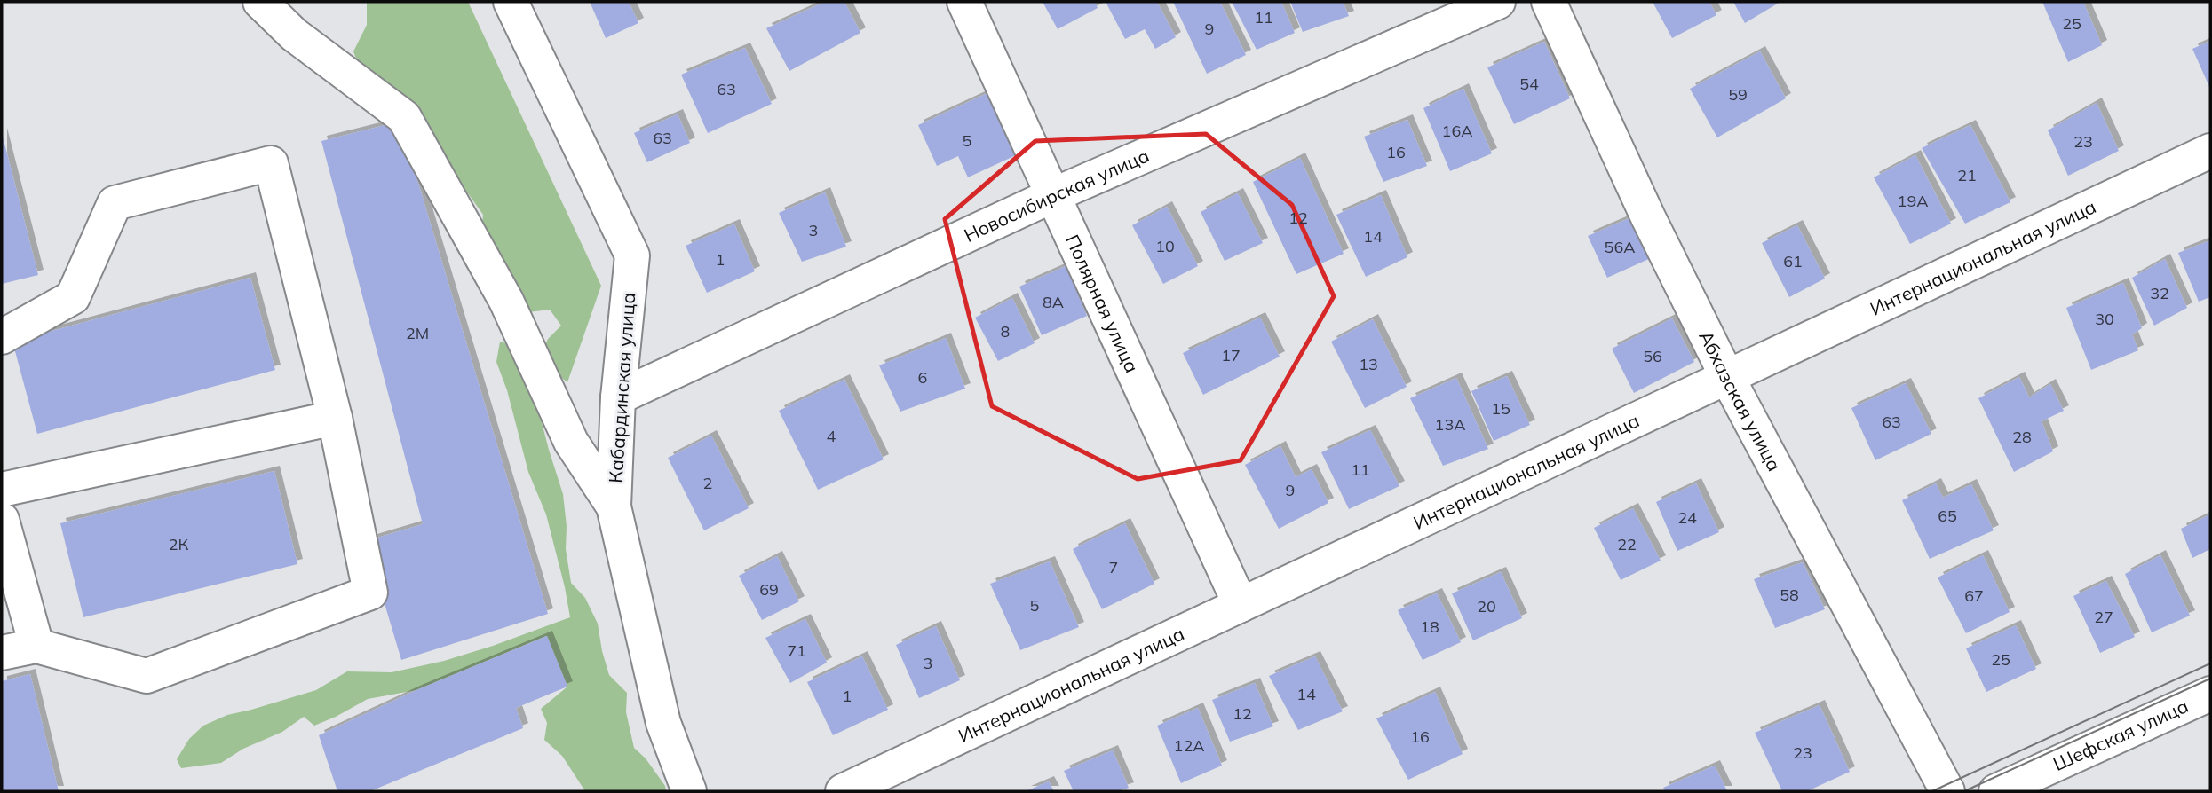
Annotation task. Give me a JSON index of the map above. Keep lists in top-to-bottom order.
{
  "streets": {
    "street": [
      "Новосибирская улица",
      "Интернациональная улица",
      "Полярная улица",
      "Кабардинская улица",
      "Абхазская улица",
      "Шефская улица"
    ]
  },
  "crossings": [
    ["Новосибирская улица", "Полярная улица"],
    ["Новосибирская улица", "Кабардинская улица"],
    ["Интернациональная улица", "Полярная улица"],
    ["Интернациональная улица", "Абхазская улица"]
  ],
  "house_numbers": [
    "11",
    "25",
    "9",
    "54",
    "63",
    "59",
    "16А",
    "63",
    "5",
    "23",
    "16",
    "21",
    "19А",
    "12",
    "3",
    "14",
    "10",
    "56А",
    "1",
    "61",
    "32",
    "8А",
    "30",
    "8",
    "2М",
    "17",
    "56",
    "13",
    "6",
    "15",
    "63",
    "13А",
    "4",
    "28",
    "11",
    "2",
    "9",
    "65",
    "24",
    "2К",
    "22",
    "7",
    "69",
    "58",
    "67",
    "5",
    "20",
    "27",
    "18",
    "71",
    "25",
    "3",
    "14",
    "1",
    "12",
    "16",
    "12А",
    "23"
  ]
}
